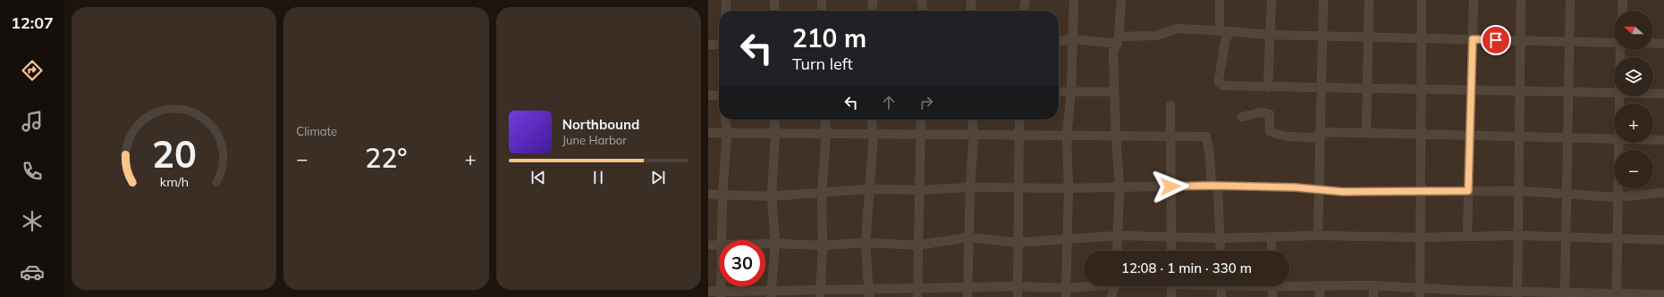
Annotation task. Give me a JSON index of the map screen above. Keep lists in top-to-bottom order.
{
  "north": "left",
  "page": {
    "tabs": "12:07",
    "tile": "Climate",
    "map_buttons": ["+", "−"],
    "turn": ["210 m", "Turn left"],
    "song": ["Northbound", "June Harbor"],
    "heat": ["−", "22°", "+"],
    "limit": "30",
    "trip": "12:08 · 1 min · 330 m",
    "gauge": ["20", "km/h"]
  }
}
